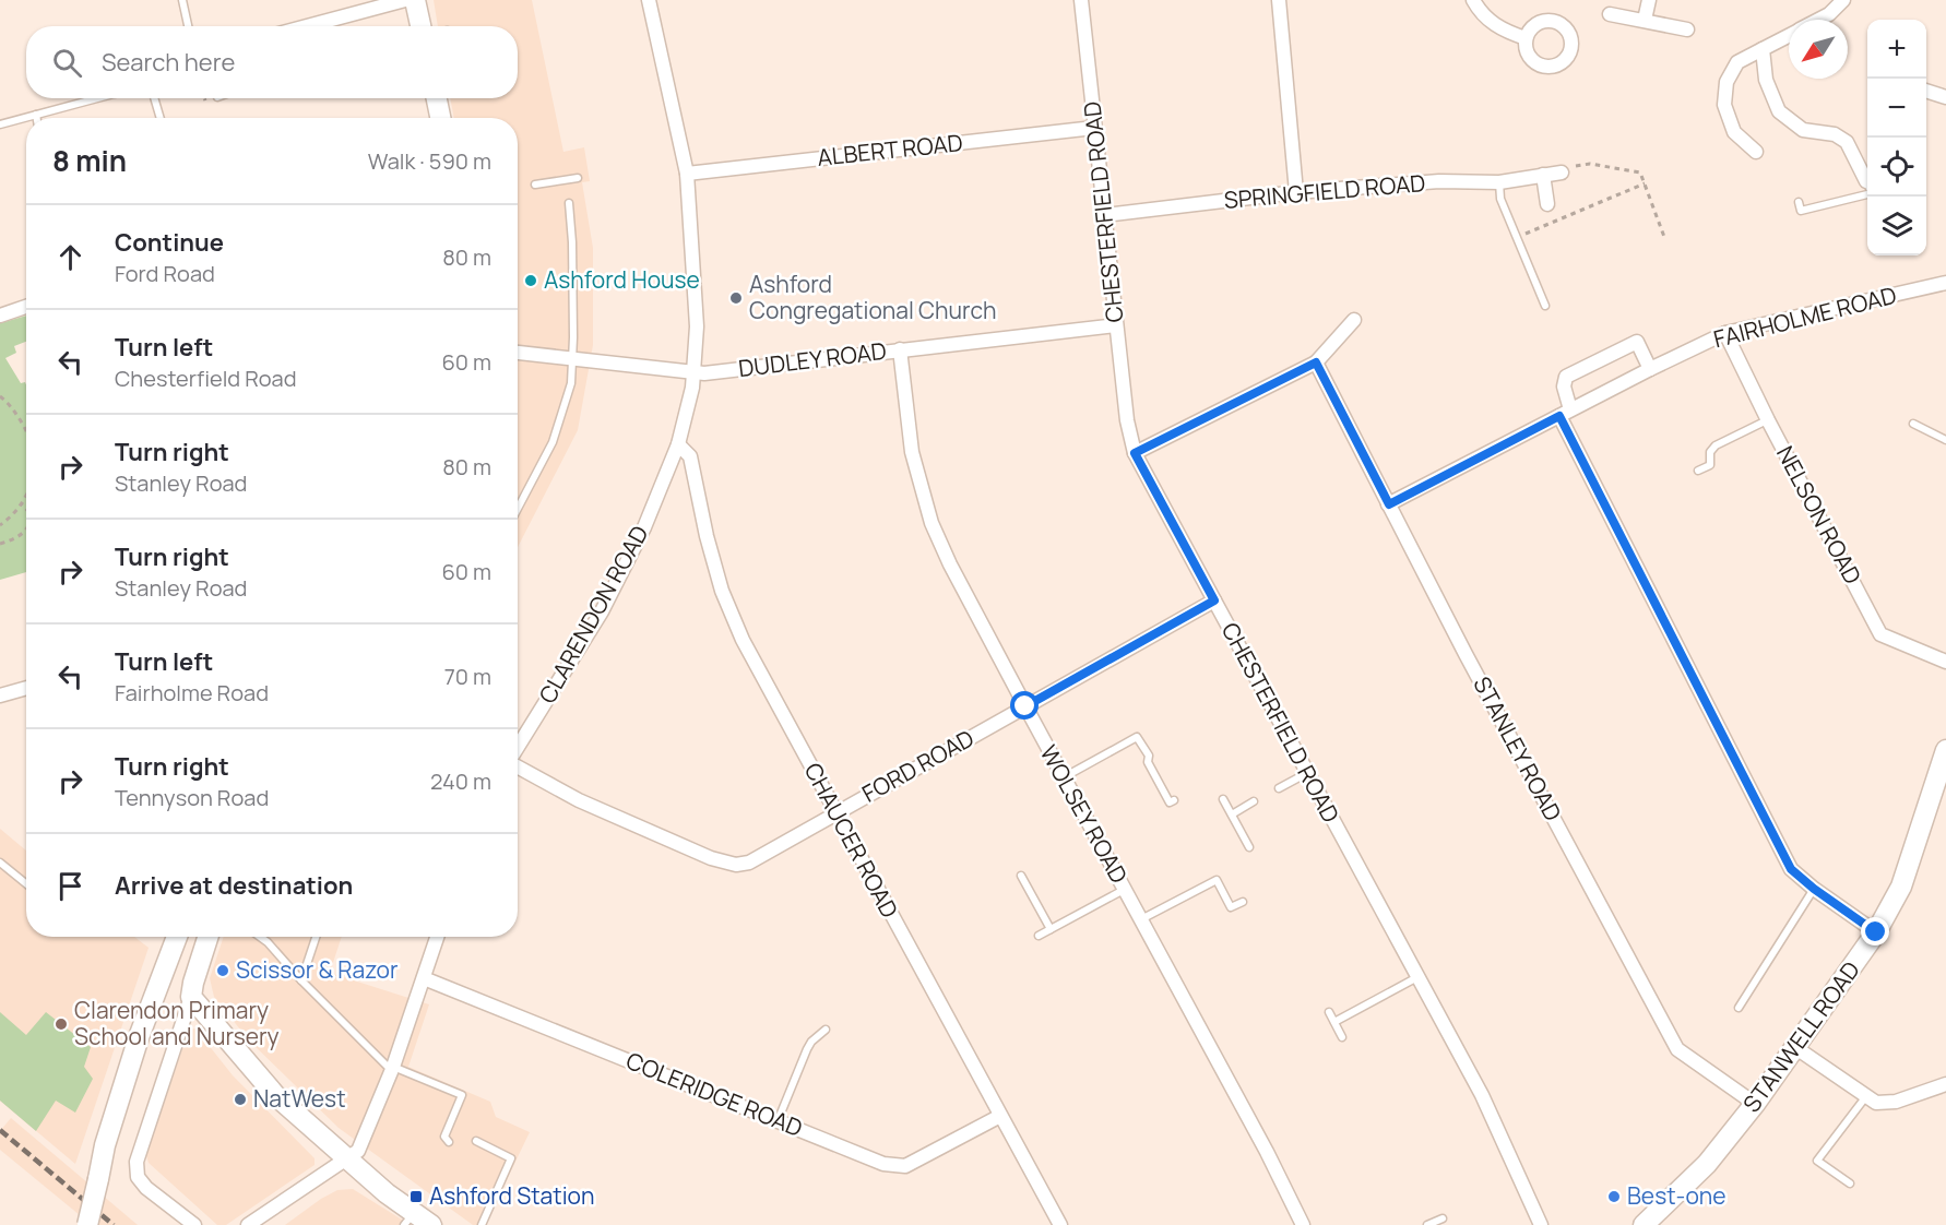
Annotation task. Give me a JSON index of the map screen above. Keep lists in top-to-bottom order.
{
  "streets": {
    "street": [
      "ALBERT ROAD",
      "SPRINGFIELD ROAD",
      "CHESTERFIELD ROAD",
      "FAIRHOLME ROAD",
      "DUDLEY ROAD",
      "NELSON ROAD",
      "CLARENDON ROAD",
      "STANLEY ROAD",
      "FORD ROAD",
      "WOLSEY ROAD",
      "CHAUCER ROAD",
      "STANWELL ROAD",
      "COLERIDGE ROAD"
    ]
  },
  "crossings": [
    ["ALBERT ROAD", "CHESTERFIELD ROAD"],
    ["ALBERT ROAD", "CLARENDON ROAD"],
    ["SPRINGFIELD ROAD", "CHESTERFIELD ROAD"],
    ["CHESTERFIELD ROAD", "DUDLEY ROAD"],
    ["CHESTERFIELD ROAD", "FORD ROAD"],
    ["FAIRHOLME ROAD", "NELSON ROAD"],
    ["FAIRHOLME ROAD", "STANLEY ROAD"],
    ["DUDLEY ROAD", "CLARENDON ROAD"],
    ["DUDLEY ROAD", "WOLSEY ROAD"],
    ["CLARENDON ROAD", "CHAUCER ROAD"],
    ["STANLEY ROAD", "STANWELL ROAD"],
    ["FORD ROAD", "WOLSEY ROAD"],
    ["FORD ROAD", "CHAUCER ROAD"],
    ["CHAUCER ROAD", "COLERIDGE ROAD"]
  ],
  "places": {
    "other": [
      "Ashford House",
      "Ashford Congregational Church",
      "Scissor & Razor",
      "Clarendon Primary School and Nursery",
      "NatWest",
      "Best-one"
    ],
    "transit": ["Ashford Station"]
  },
  "north": "bottom left",
  "page": {
    "map_buttons": ["+", "−"],
    "search": "Search here",
    "heading": ["8 min", "Walk · 590 m"],
    "list": [
      ["Continue", "Ford Road", "80 m"],
      ["Turn left", "Chesterfield Road", "60 m"],
      ["Turn right", "Stanley Road", "80 m"],
      ["Turn right", "Stanley Road", "60 m"],
      ["Turn left", "Fairholme Road", "70 m"],
      ["Turn right", "Tennyson Road", "240 m"],
      "Arrive at destination"
    ]
  }
}
